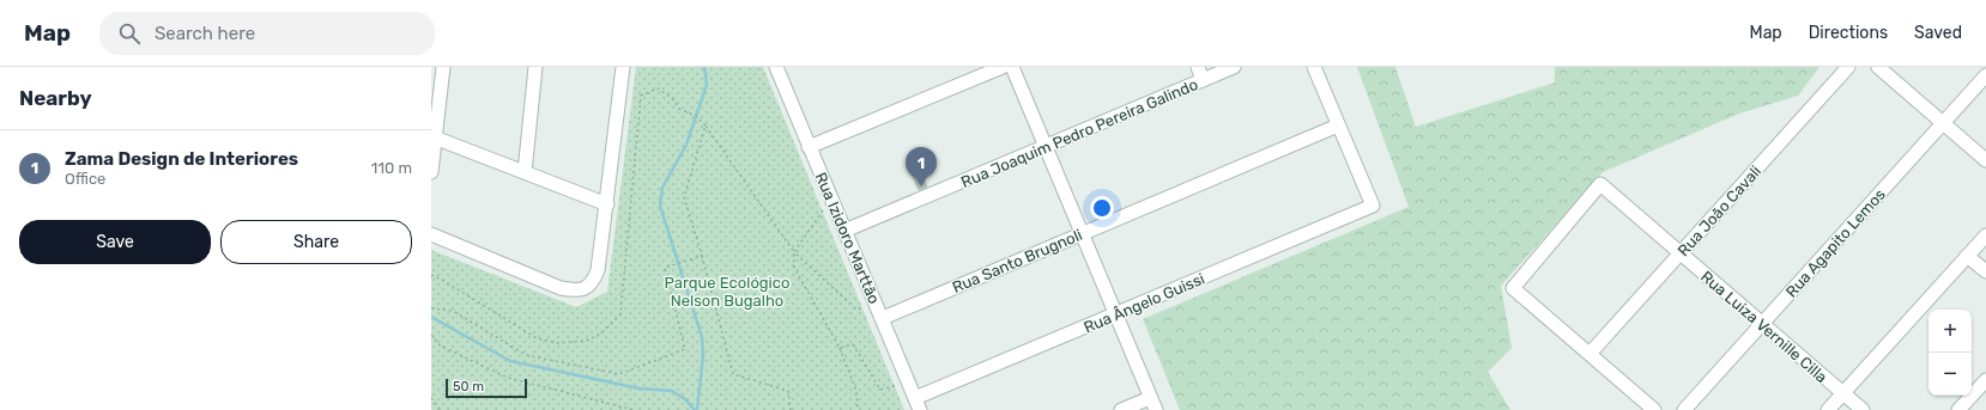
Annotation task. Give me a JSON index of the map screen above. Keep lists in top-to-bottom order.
{
  "streets": {
    "street": [
      "Rua Joaquim Pedro Pereira Galindo",
      "Rua João Cavali",
      "Rua Izidoro Marttão",
      "Rua Agapito Lemos",
      "Rua Santo Brugnoli",
      "Rua Ângelo Guissi",
      "Rua Luiza Vernille Cilla"
    ]
  },
  "crossings": [
    ["Rua Joaquim Pedro Pereira Galindo", "Rua Izidoro Marttão"],
    ["Rua João Cavali", "Rua Luiza Vernille Cilla"],
    ["Rua Izidoro Marttão", "Rua Santo Brugnoli"],
    ["Rua Izidoro Marttão", "Rua Ângelo Guissi"],
    ["Rua Agapito Lemos", "Rua Luiza Vernille Cilla"],
    ["Rua Santo Brugnoli", "Rua Ângelo Guissi"]
  ],
  "parks": ["Parque Ecológico Nelson Bugalho"],
  "scale_bar": "50 m",
  "page": {
    "header": "Map",
    "search": "Search here",
    "nav": ["Map", "Directions", "Saved"],
    "heading": "Nearby",
    "list": [
      {
        "mark": "1",
        "name": "Zama Design de Interiores",
        "note": "Office",
        "value": "110 m"
      }
    ],
    "pins": "1",
    "buttons": ["Save", "Share"],
    "map_buttons": ["+", "−"],
    "scale": "50 m"
  }
}
